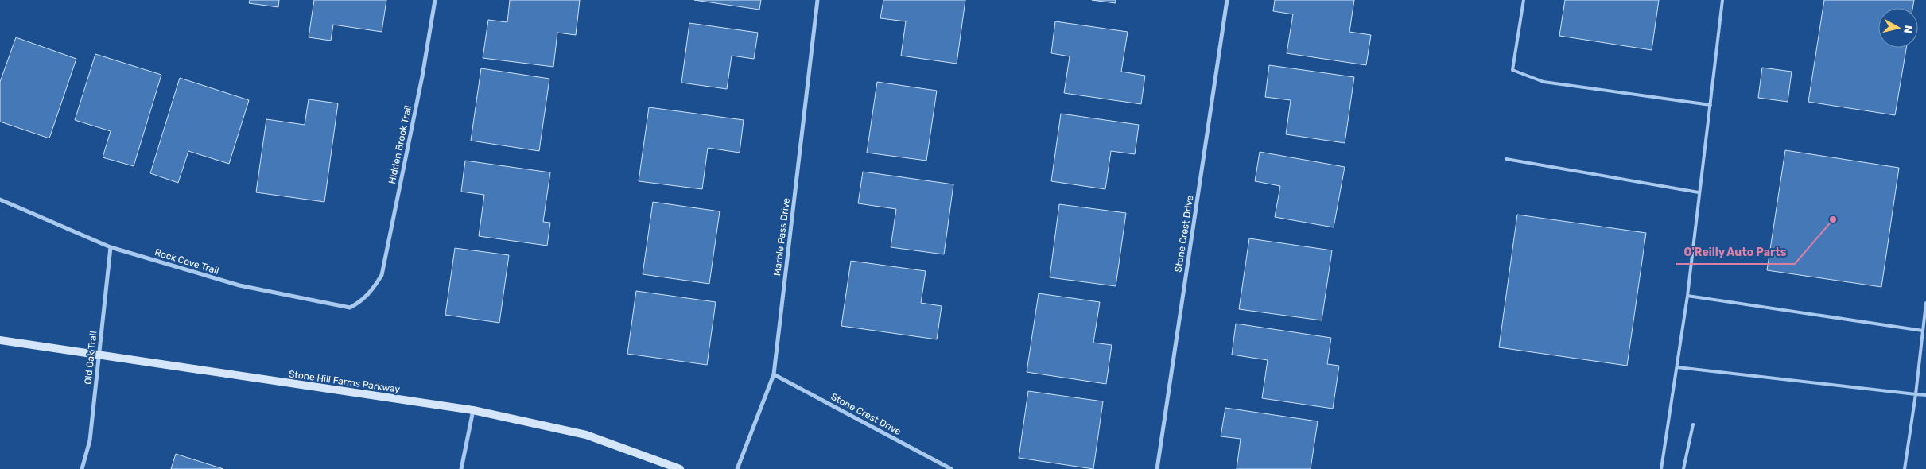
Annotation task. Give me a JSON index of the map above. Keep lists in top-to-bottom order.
{
  "streets": {
    "street": [
      "Hidden Brook Trail",
      "Stone Crest Drive",
      "Marble Pass Drive",
      "Rock Cove Trail",
      "Old Oak Trail",
      "Stone Hill Farms Parkway"
    ]
  },
  "crossings": [
    ["Hidden Brook Trail", "Rock Cove Trail"],
    ["Stone Crest Drive", "Marble Pass Drive"],
    ["Rock Cove Trail", "Old Oak Trail"],
    ["Old Oak Trail", "Stone Hill Farms Parkway"]
  ],
  "places": ["O'Reilly Auto Parts"],
  "north": "right"
}
